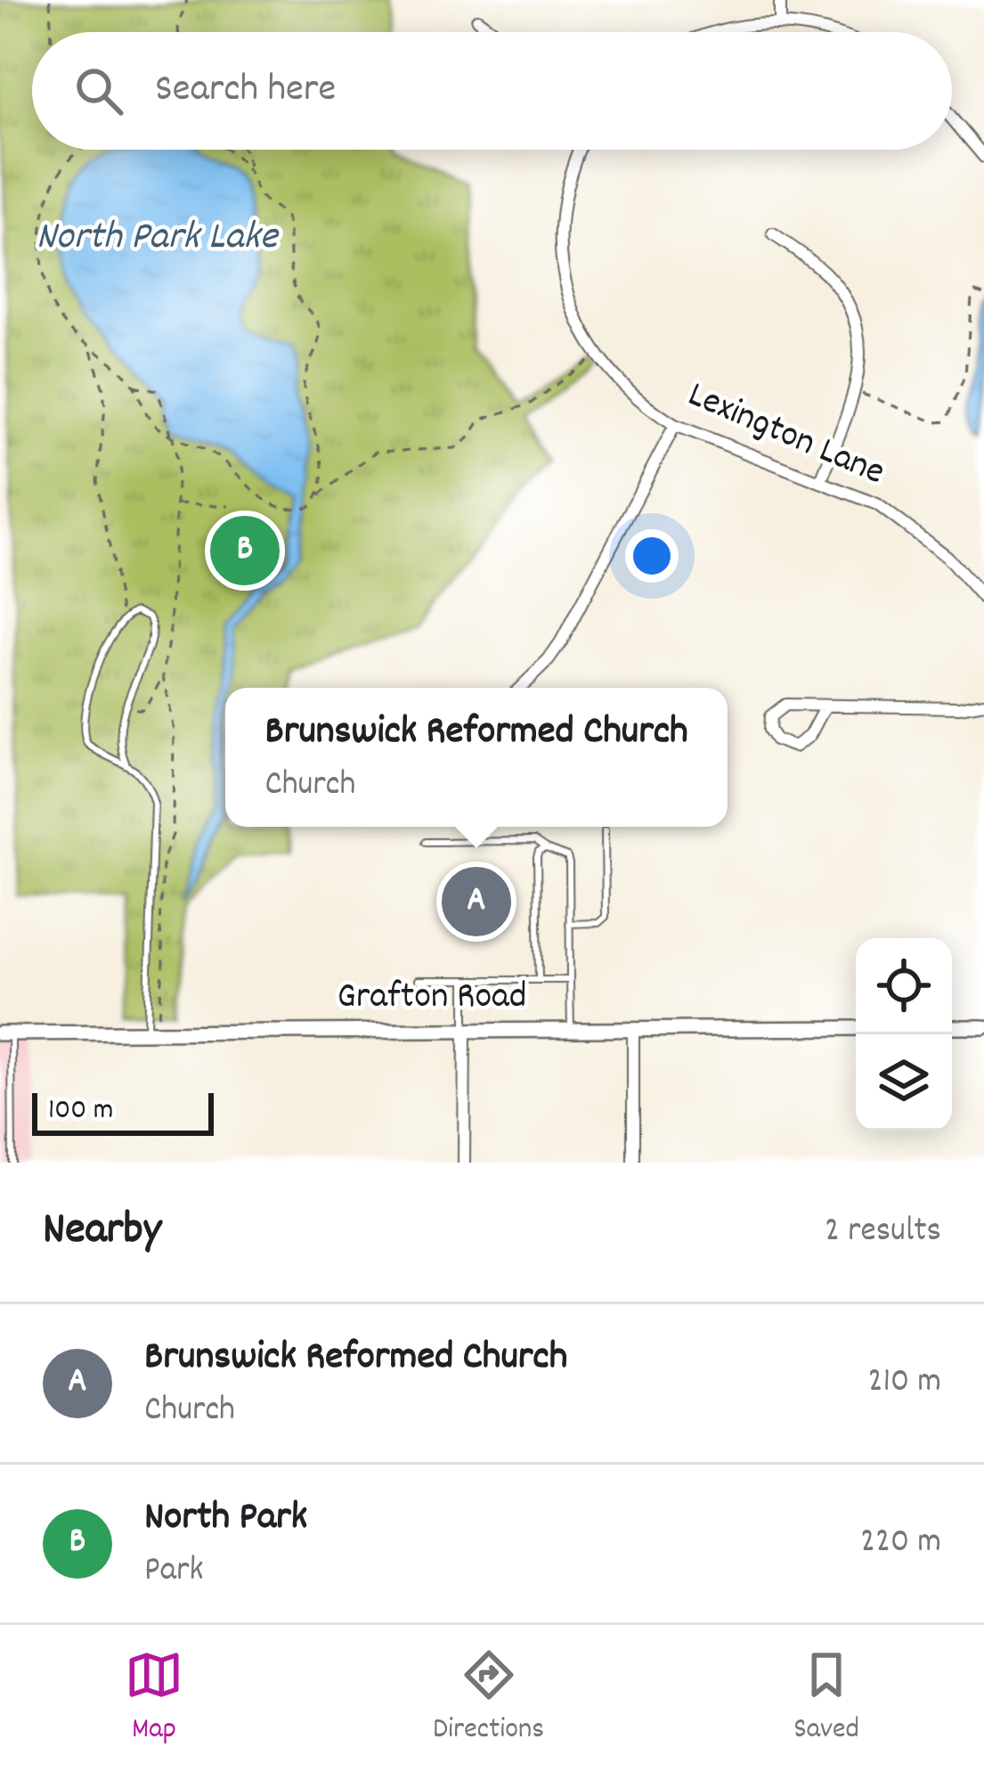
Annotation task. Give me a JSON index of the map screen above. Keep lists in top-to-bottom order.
{
  "streets": {
    "street": ["Lexington Lane", "Grafton Road"]
  },
  "water": ["North Park Lake"],
  "scale_bar": "100 m",
  "page": {
    "search": "Search here",
    "pins": ["B", "A"],
    "popup": ["Brunswick Reformed Church", "Church"],
    "scale": "100 m",
    "heading": ["Nearby", "2 results"],
    "list": [
      {
        "mark": "A",
        "name": "Brunswick Reformed Church",
        "note": "Church",
        "value": "210 m"
      },
      {
        "mark": "B",
        "name": "North Park",
        "note": "Park",
        "value": "220 m"
      }
    ],
    "nav": ["Map", "Directions", "Saved"]
  }
}
